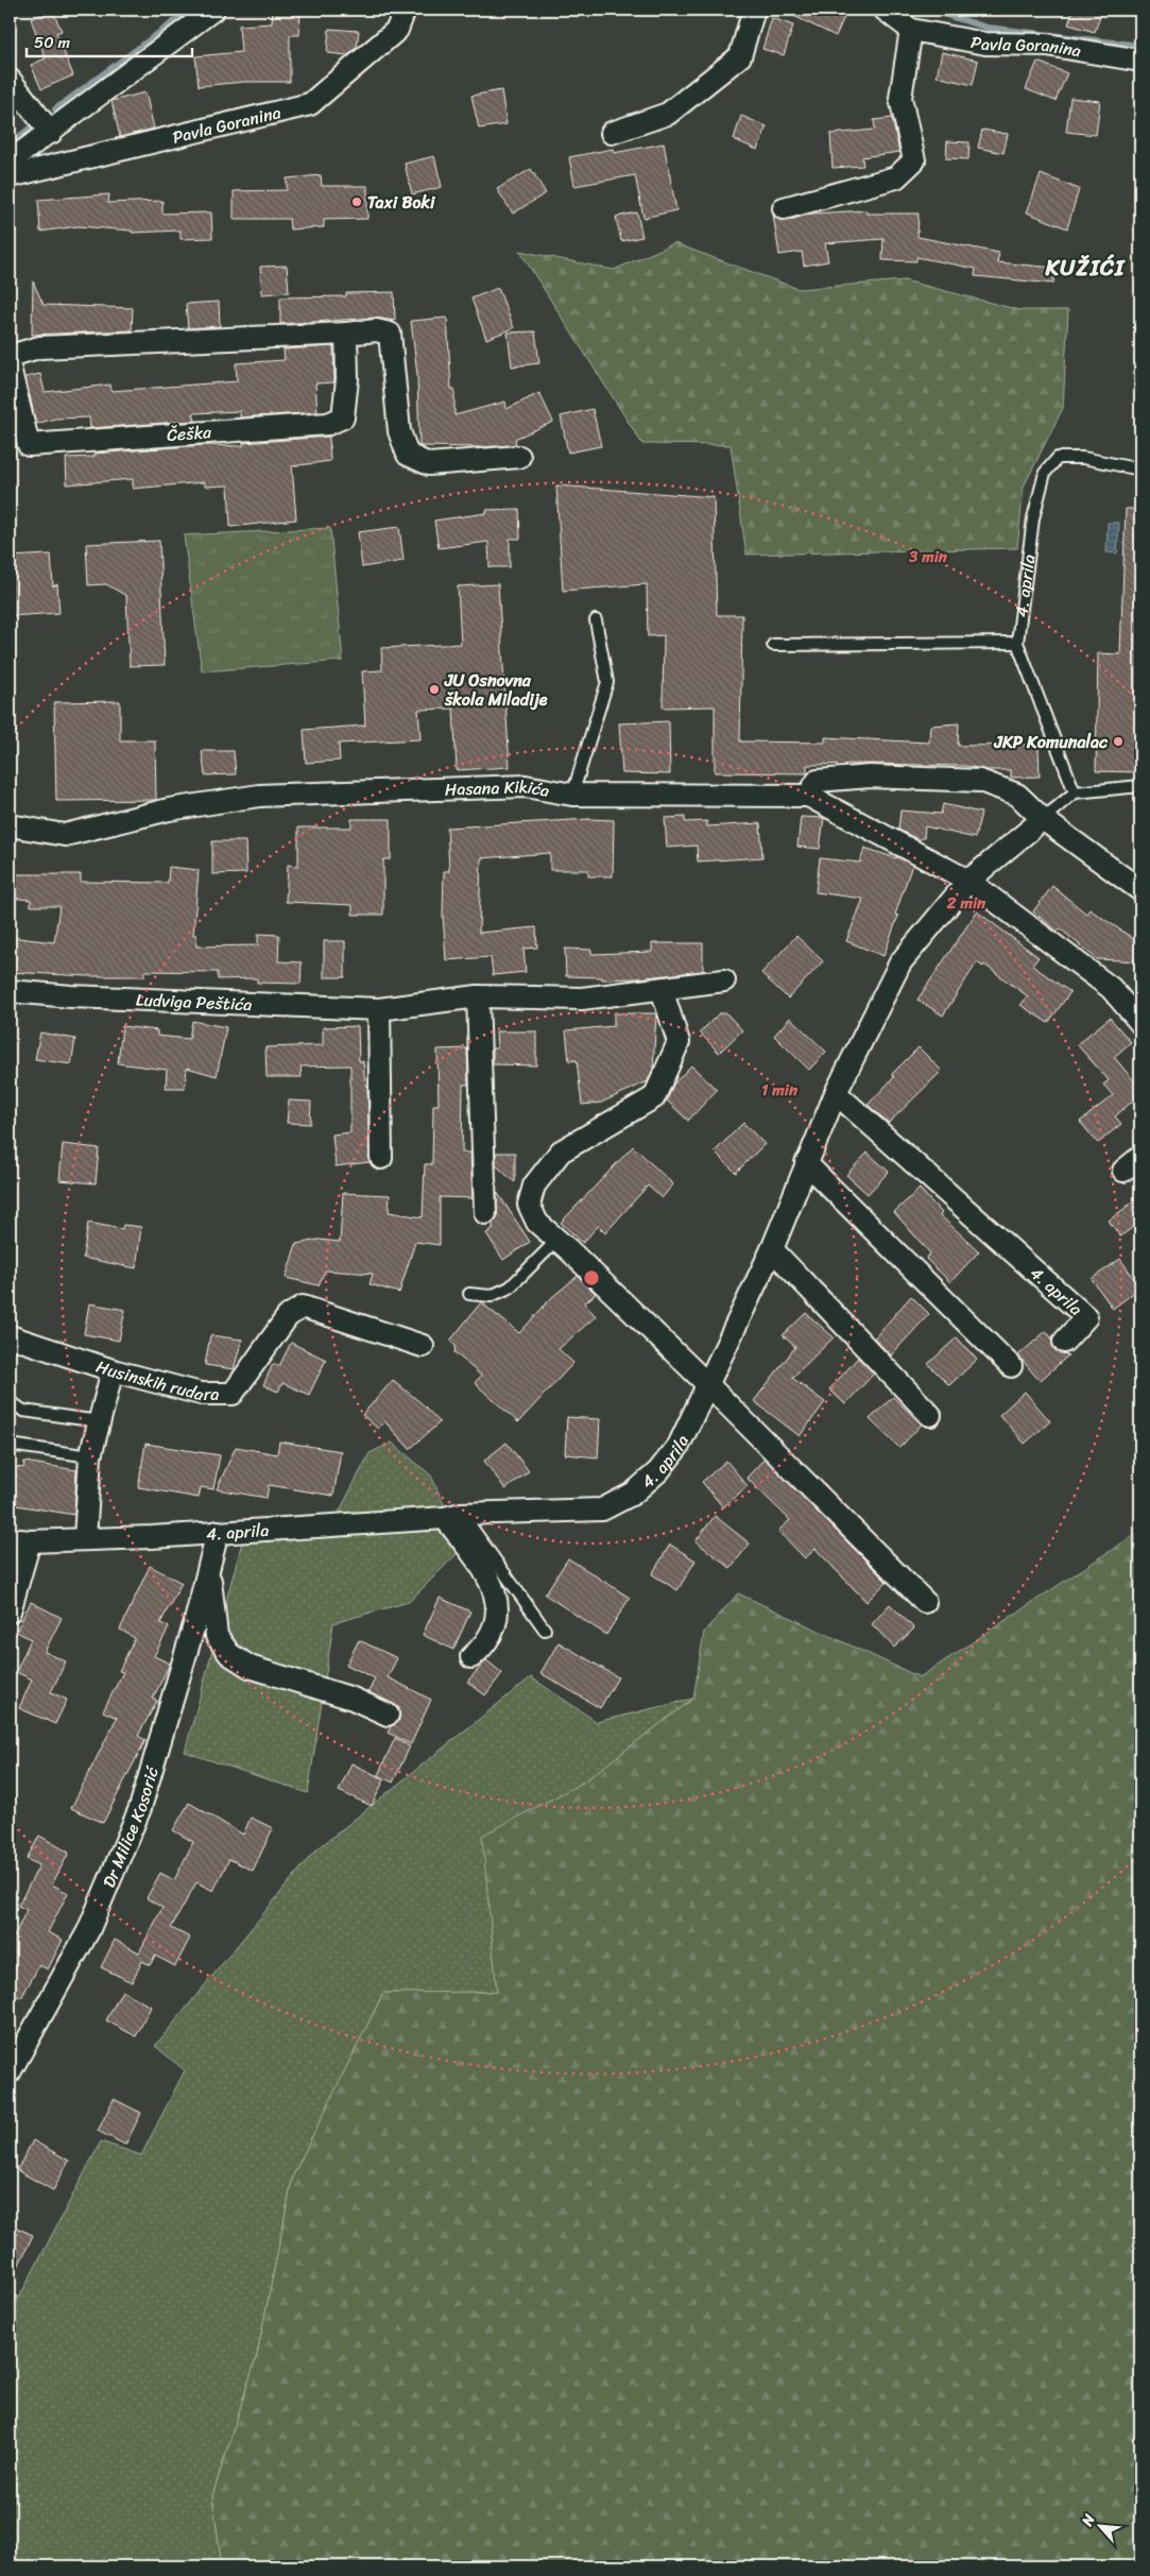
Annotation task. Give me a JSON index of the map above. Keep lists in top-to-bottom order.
{
  "streets": {
    "street": [
      "Pavla Goranina",
      "Češka",
      "4. aprila",
      "Hasana Kikića",
      "Ludviga Peštića",
      "Husinskih rudara",
      "Dr Milice Kosorić"
    ]
  },
  "crossings": [
    ["4. aprila", "Hasana Kikića"],
    ["4. aprila", "Dr Milice Kosorić"]
  ],
  "districts": ["KUŽIĆI"],
  "places": ["Taxi Boki", "JU Osnovna škola Miladije", "JKP Komunalac"],
  "scale_bar": "50 m",
  "north": "top left",
  "rings": ["3 min", "2 min", "1 min"]
}
